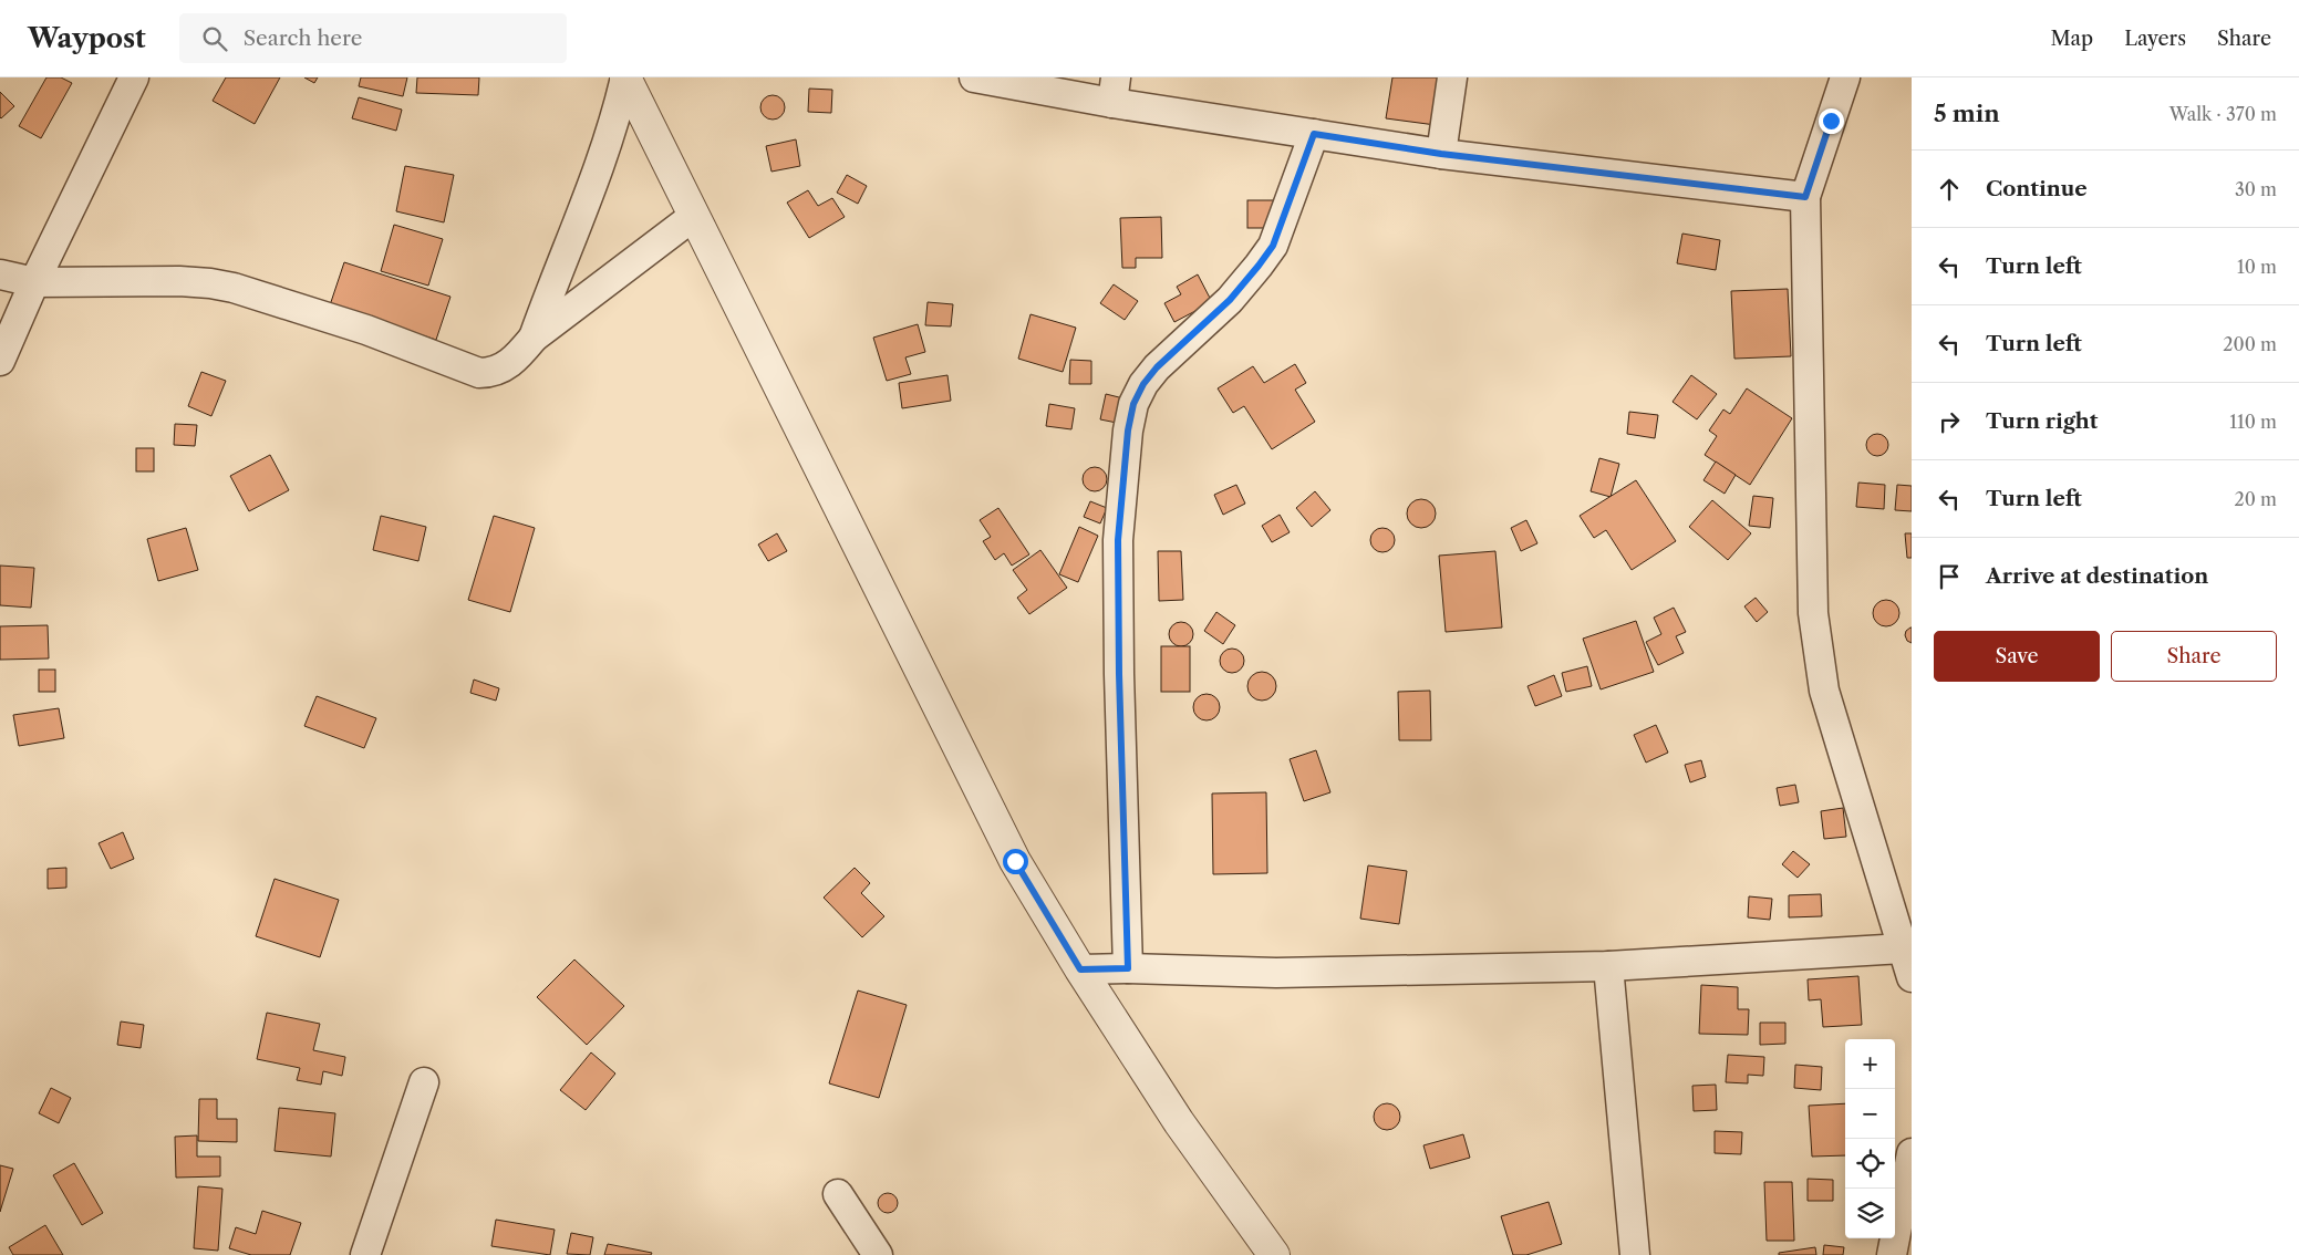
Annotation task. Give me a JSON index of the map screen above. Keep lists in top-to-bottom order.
{
  "page": {
    "header": "Waypost",
    "search": "Search here",
    "nav": ["Map", "Layers", "Share"],
    "heading": ["5 min", "Walk · 370 m"],
    "list": [
      ["Continue", "30 m"],
      ["Turn left", "10 m"],
      ["Turn left", "200 m"],
      ["Turn right", "110 m"],
      ["Turn left", "20 m"],
      "Arrive at destination"
    ],
    "buttons": ["Save", "Share"],
    "map_buttons": ["+", "−"]
  }
}
